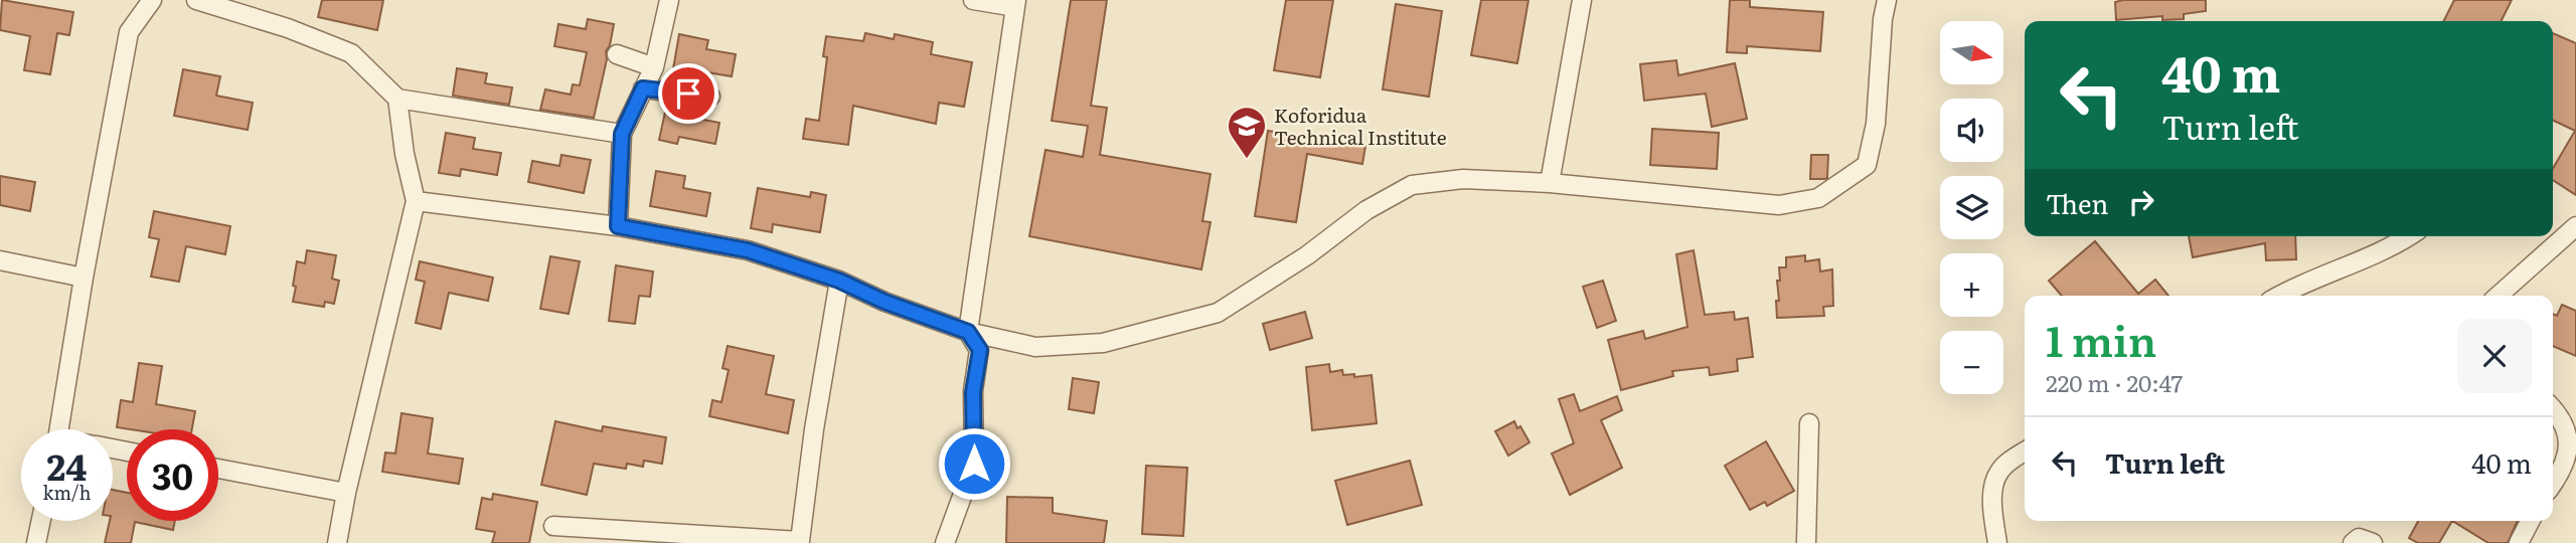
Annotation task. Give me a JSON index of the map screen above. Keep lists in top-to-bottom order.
{
  "places": {
    "school or university": ["Koforidua Technical Institute"]
  },
  "north": "right",
  "page": {
    "map_buttons": ["+", "−"],
    "turn": ["40 m", "Turn left"],
    "then": "Then",
    "heading": ["1 min", "220 m · 20:47"],
    "list": [
      {
        "name": "Turn left",
        "value": "40 m"
      }
    ],
    "speed": "24 km/h",
    "limit": "30"
  }
}
